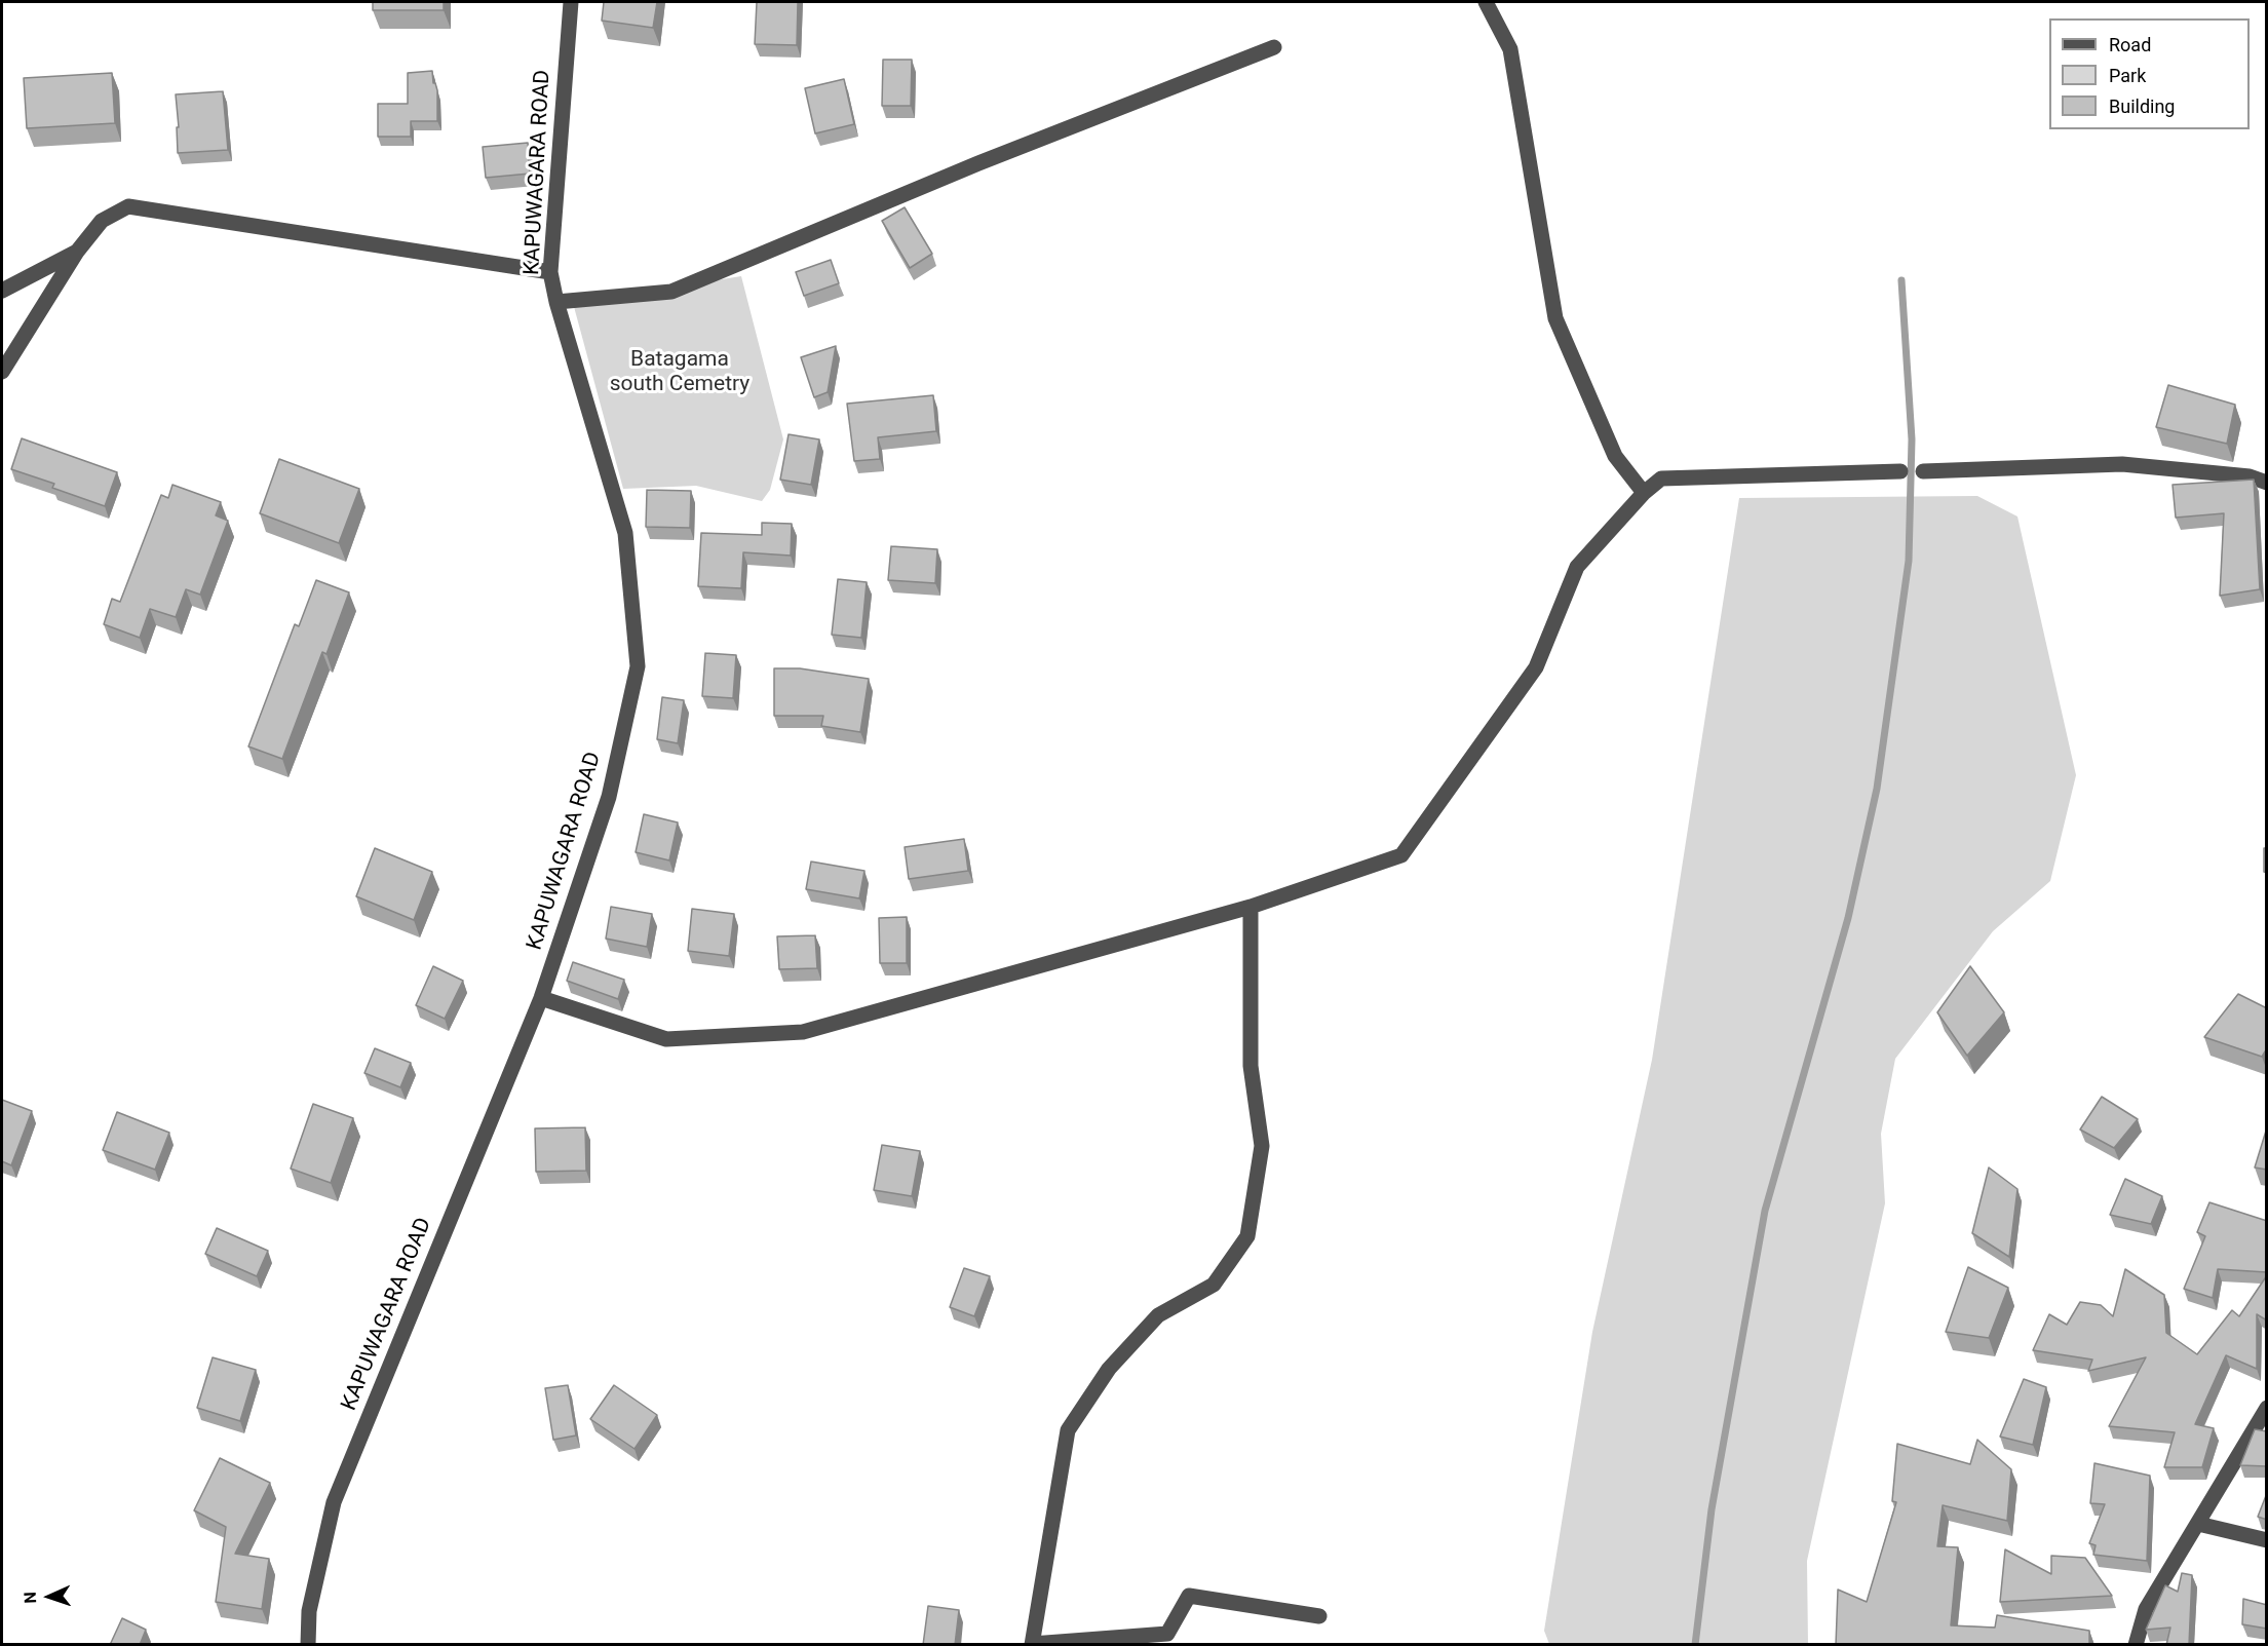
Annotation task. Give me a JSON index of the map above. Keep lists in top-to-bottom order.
{
  "streets": {
    "street": ["KAPUWAGARA ROAD"]
  },
  "parks": ["Batagama south Cemetry"],
  "legend": ["Road", "Park", "Building"],
  "north": "left"
}
